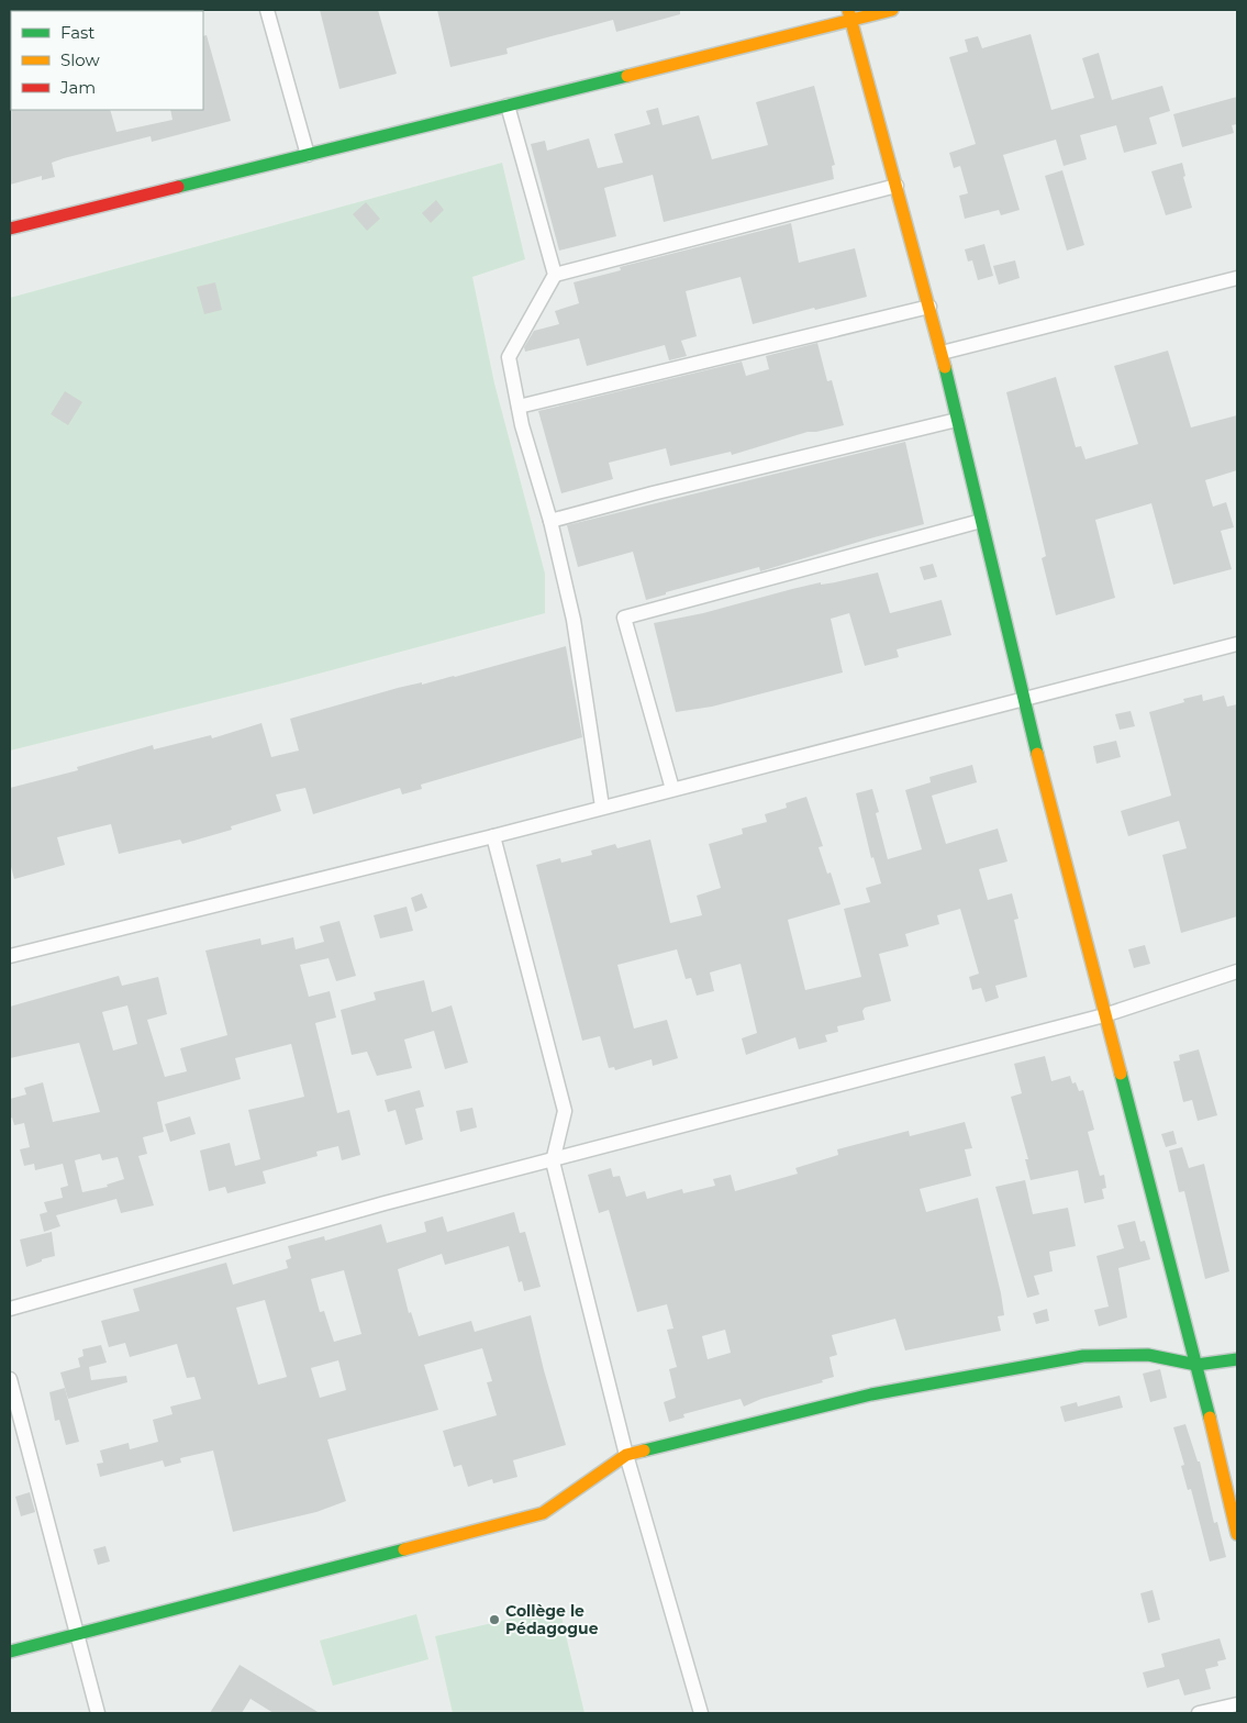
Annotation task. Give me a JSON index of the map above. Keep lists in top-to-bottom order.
{
  "places": ["Collège le Pédagogue"],
  "legend": ["Fast", "Slow", "Jam"]
}
